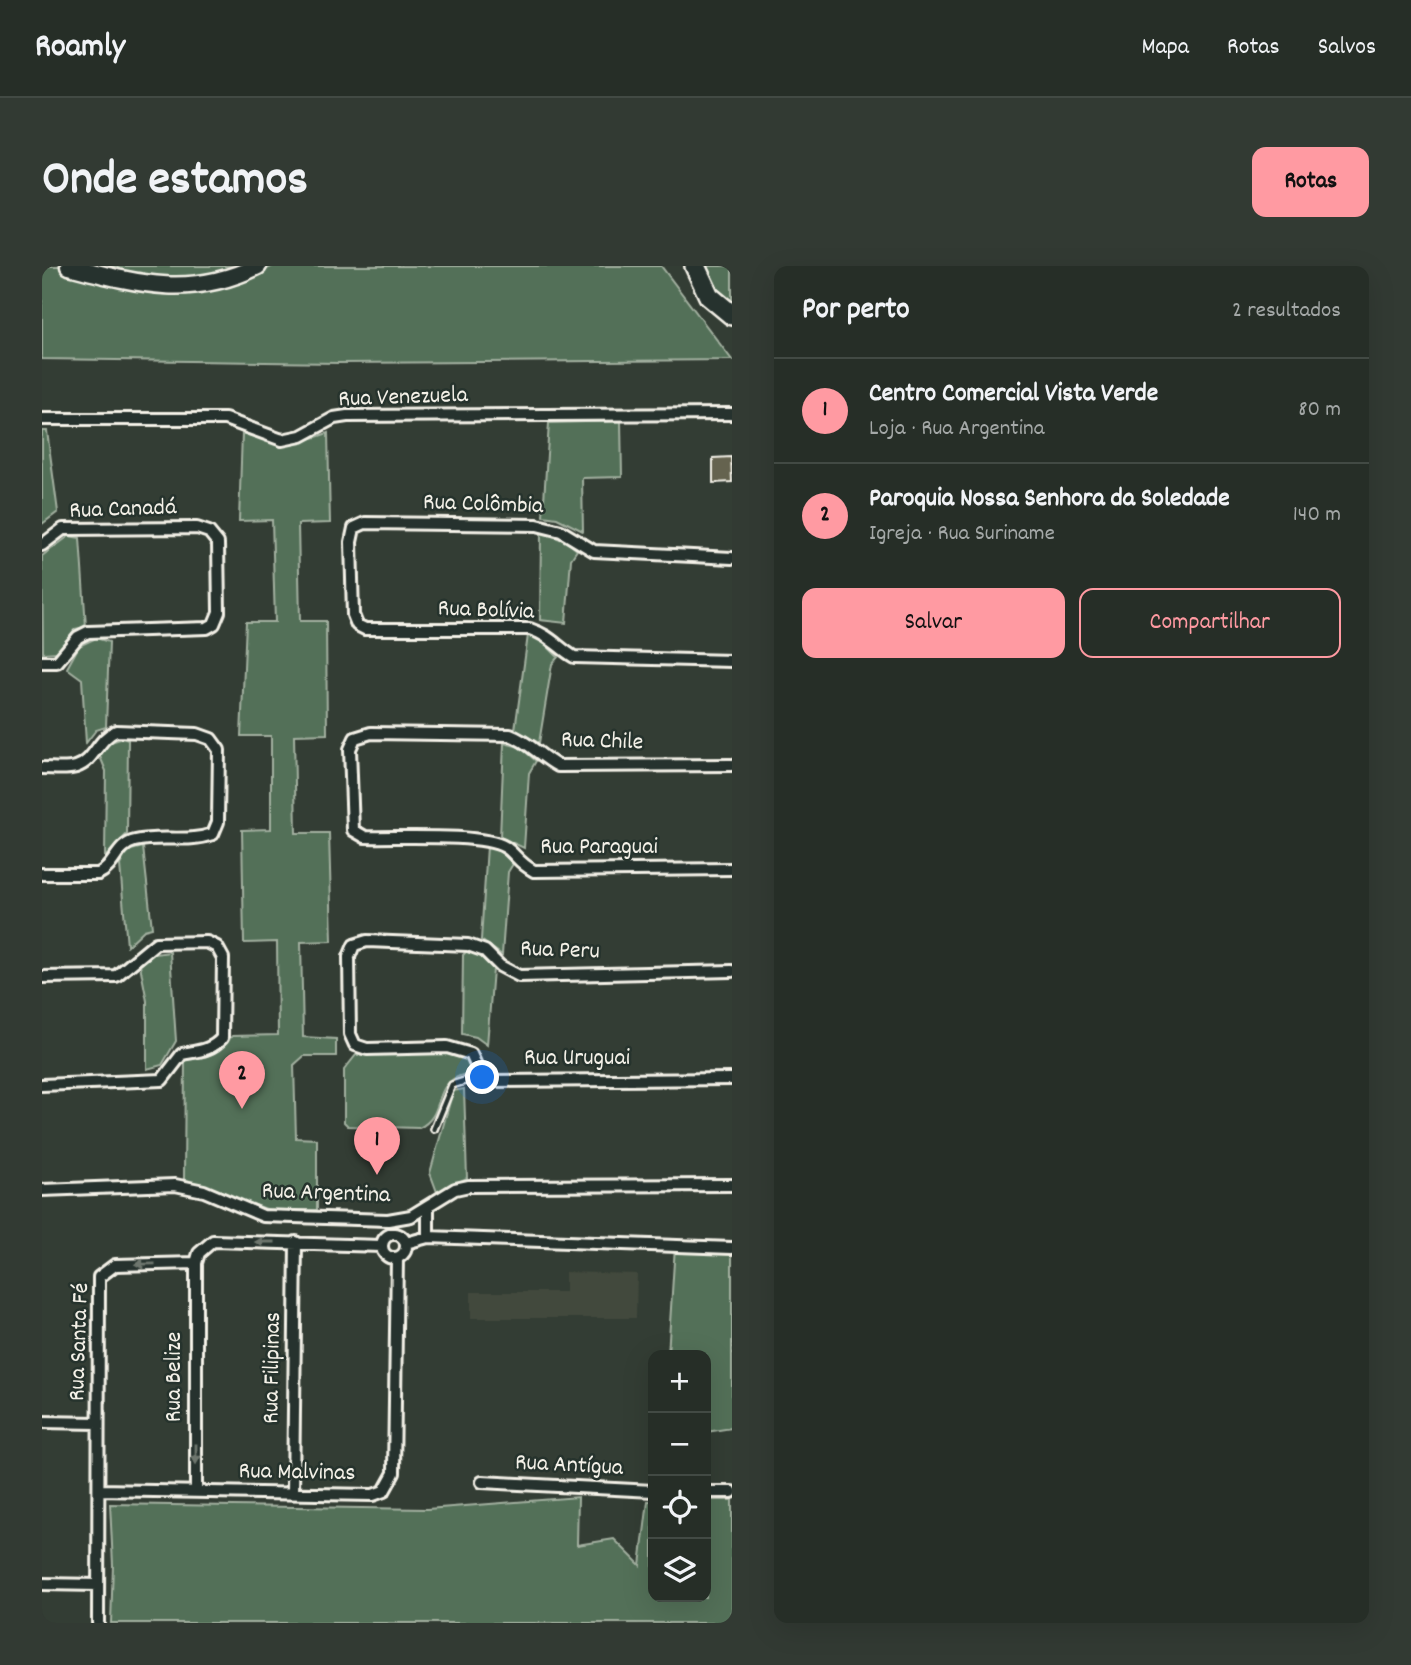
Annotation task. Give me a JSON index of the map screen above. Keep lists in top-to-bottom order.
{
  "streets": {
    "street": [
      "Rua Venezuela",
      "Rua Colômbia",
      "Rua Canadá",
      "Rua Bolívia",
      "Rua Chile",
      "Rua Paraguai",
      "Rua Peru",
      "Rua Uruguai",
      "Rua Argentina",
      "Rua Santa Fé",
      "Rua Filipinas",
      "Rua Belize",
      "Rua Antígua",
      "Rua Malvinas"
    ]
  },
  "crossings": [
    ["Rua Colômbia", "Rua Bolívia"],
    ["Rua Chile", "Rua Paraguai"],
    ["Rua Peru", "Rua Uruguai"],
    ["Rua Santa Fé", "Rua Belize"],
    ["Rua Santa Fé", "Rua Malvinas"],
    ["Rua Filipinas", "Rua Malvinas"],
    ["Rua Belize", "Rua Malvinas"]
  ],
  "one_way": ["Rua Belize"],
  "page": {
    "header": "Roamly",
    "nav": ["Mapa", "Rotas", "Salvos"],
    "title": "Onde estamos",
    "buttons": [
      "Rotas",
      ["Salvar", "Compartilhar"]
    ],
    "heading": ["Por perto", "2 resultados"],
    "list": [
      {
        "mark": "1",
        "name": "Centro Comercial Vista Verde",
        "note": "Loja · Rua Argentina",
        "value": "80 m"
      },
      {
        "mark": "2",
        "name": "Paroquia Nossa Senhora da Soledade",
        "note": "Igreja · Rua Suriname",
        "value": "140 m"
      }
    ],
    "pins": ["2", "1"],
    "map_buttons": ["+", "−"]
  }
}
